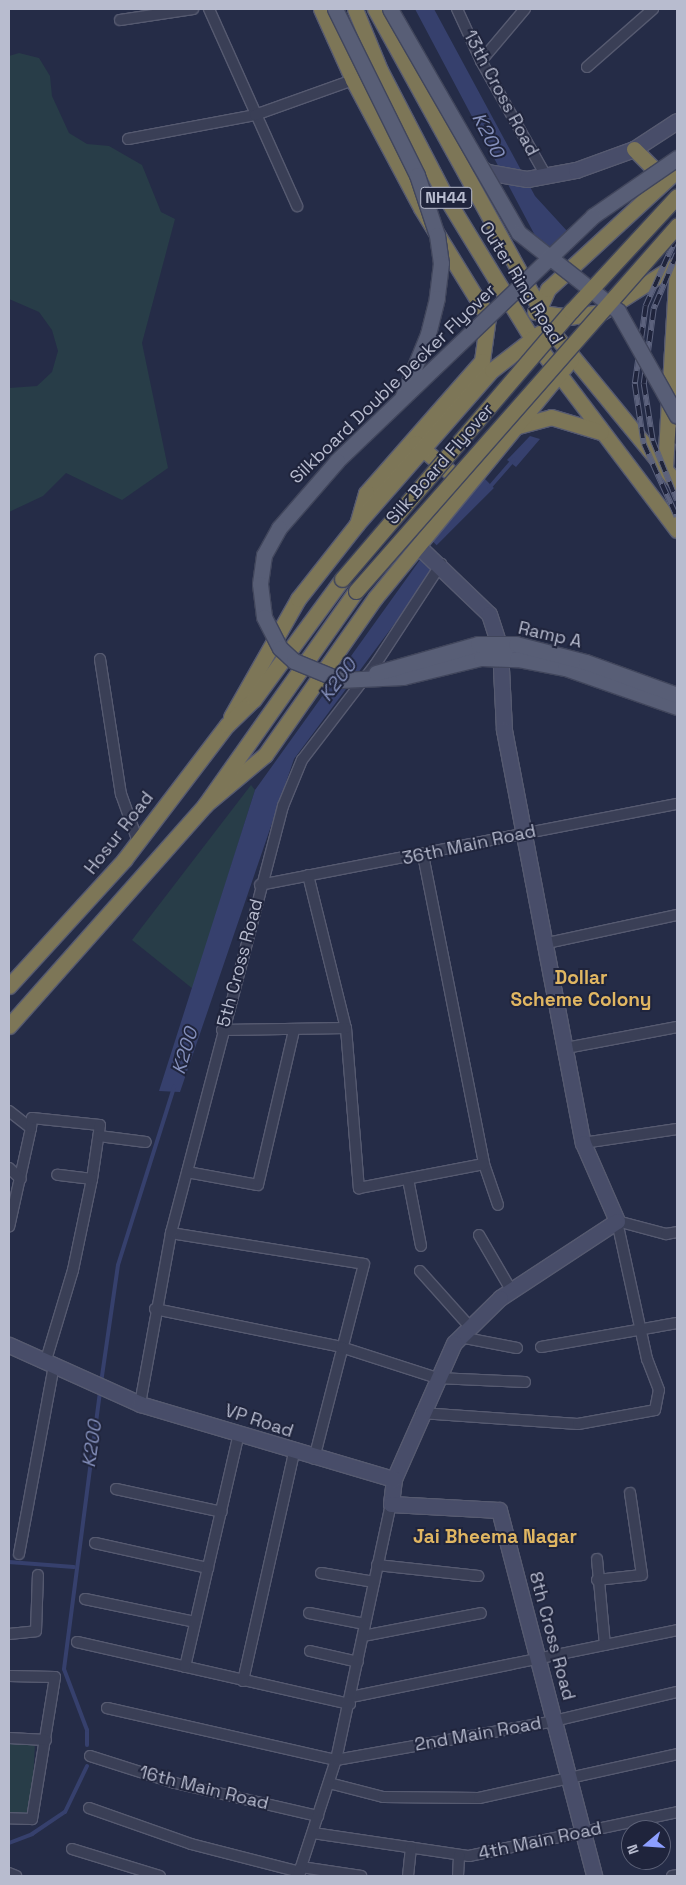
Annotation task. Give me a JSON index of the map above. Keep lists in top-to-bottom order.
{
  "streets": {
    "highway": [
      "NH44",
      "Outer Ring Road",
      "Silk Board Flyover",
      "Hosur Road"
    ],
    "main road": ["Silkboard Double Decker Flyover", "Ramp A"],
    "street": [
      "13th Cross Road",
      "36th Main Road",
      "5th Cross Road",
      "VP Road",
      "8th Cross Road",
      "2nd Main Road",
      "16th Main Road",
      "4th Main Road"
    ]
  },
  "crossings": [
    ["Silkboard Double Decker Flyover", "Ramp A"],
    ["Silk Board Flyover", "Hosur Road"],
    ["36th Main Road", "5th Cross Road"],
    ["5th Cross Road", "VP Road"],
    ["8th Cross Road", "2nd Main Road"],
    ["8th Cross Road", "4th Main Road"]
  ],
  "districts": ["Dollar Scheme Colony", "Jai Bheema Nagar"],
  "water": ["K200"],
  "north": "left"
}
